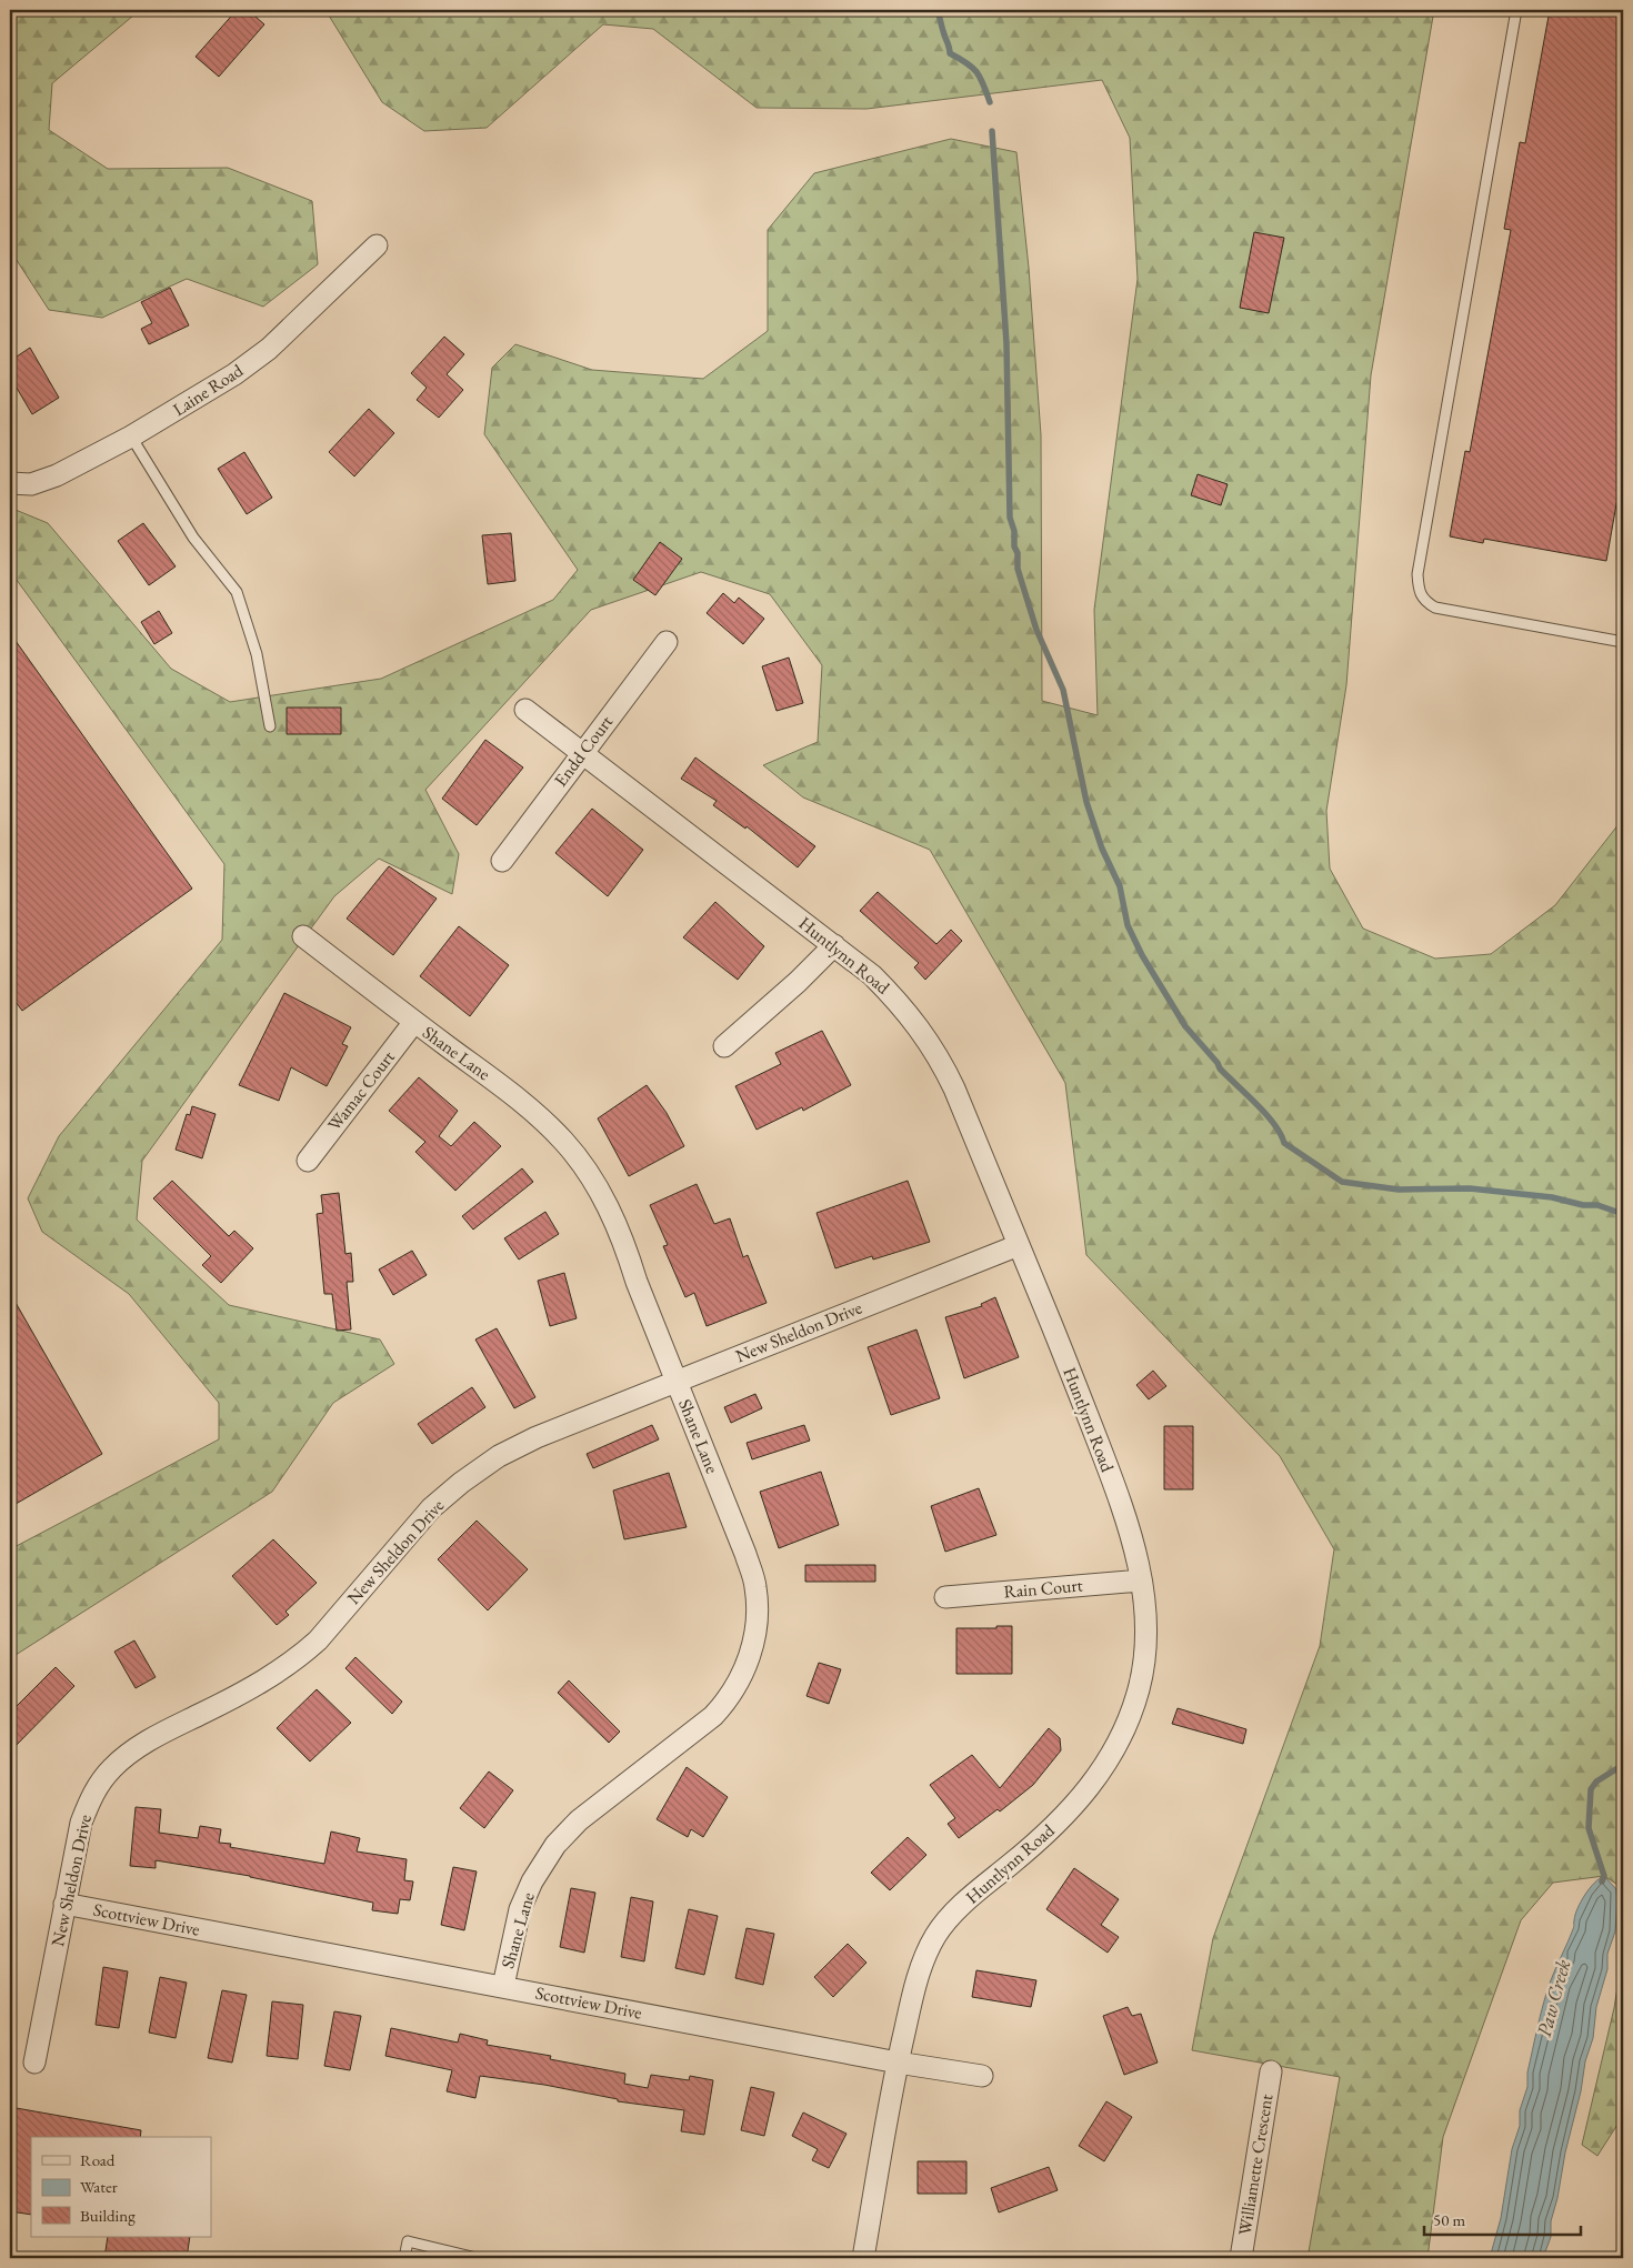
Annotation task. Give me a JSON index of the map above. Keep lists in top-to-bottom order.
{
  "streets": {
    "street": [
      "Laine Road",
      "Endd Court",
      "Huntlynn Road",
      "Shane Lane",
      "Wamac Court",
      "New Sheldon Drive",
      "Rain Court",
      "Scottview Drive",
      "Williamette Crescent"
    ]
  },
  "crossings": [
    ["Endd Court", "Huntlynn Road"],
    ["Huntlynn Road", "New Sheldon Drive"],
    ["Huntlynn Road", "Rain Court"],
    ["Huntlynn Road", "Scottview Drive"],
    ["Shane Lane", "Wamac Court"],
    ["Shane Lane", "New Sheldon Drive"],
    ["Shane Lane", "Scottview Drive"],
    ["New Sheldon Drive", "Scottview Drive"]
  ],
  "water": ["Paw Creek"],
  "legend": ["Road", "Water", "Building"],
  "scale_bar": "50 m"
}
